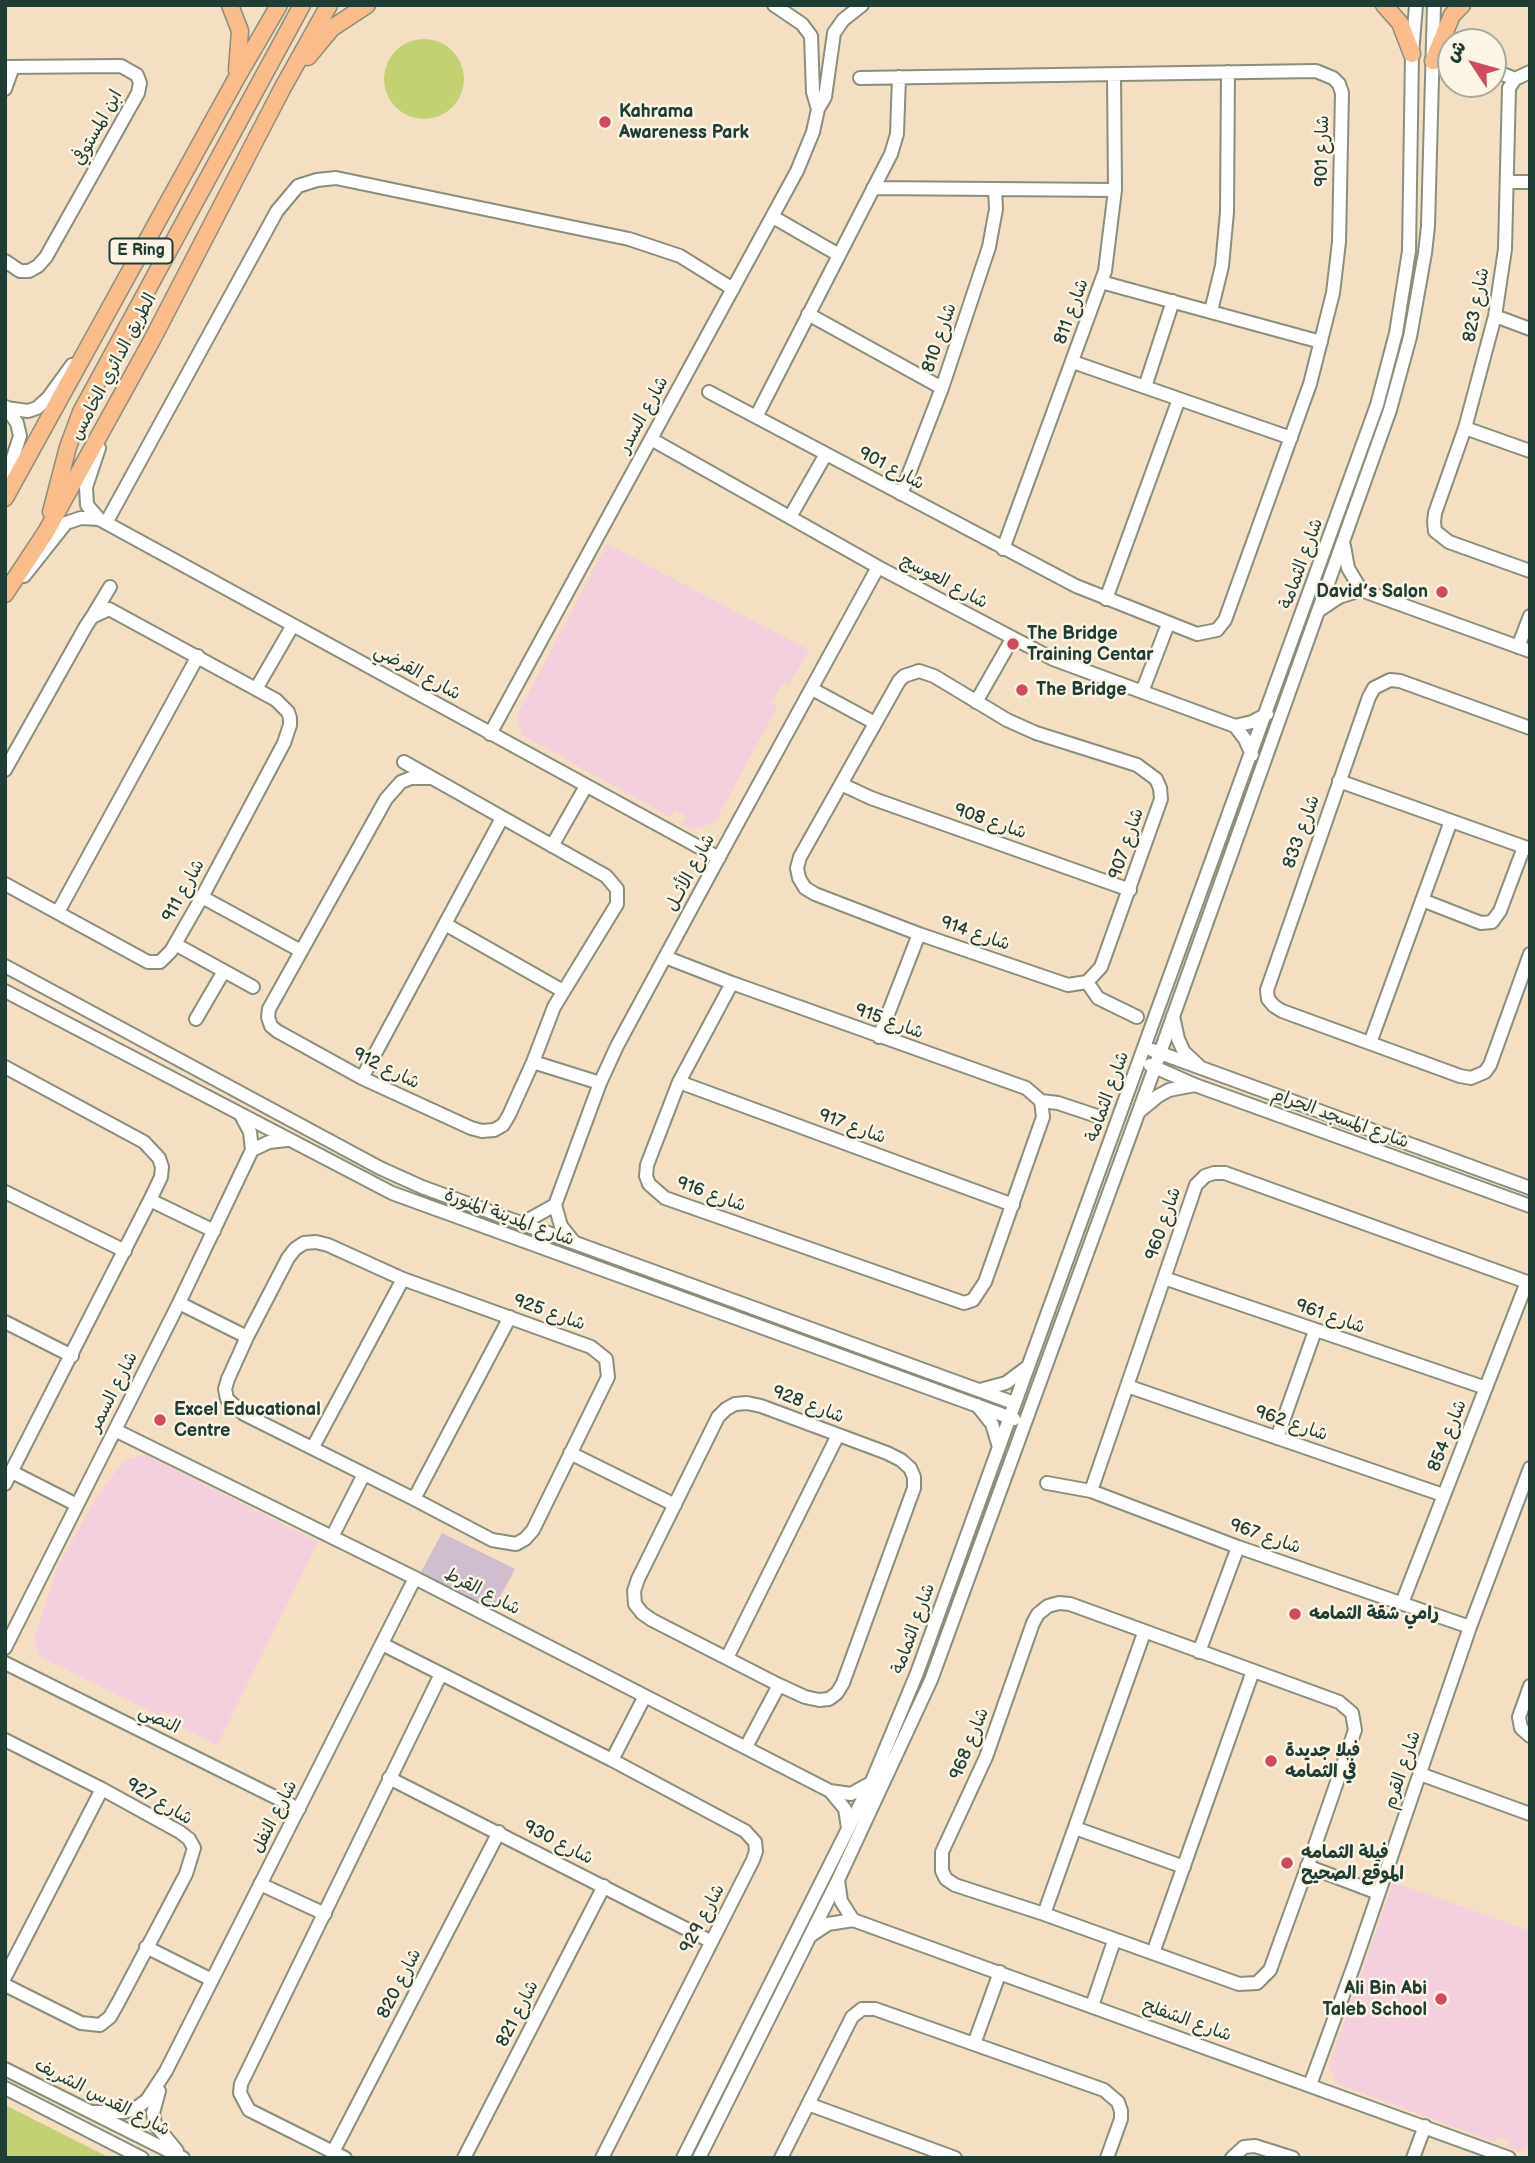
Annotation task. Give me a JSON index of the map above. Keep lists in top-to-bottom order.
{
  "streets": {
    "main road": ["E Ring", "الطريق الدائري الخامس"],
    "street": [
      "ابن المستوفي",
      "شارع 901",
      "شارع 823",
      "شارع 811",
      "شارع 810",
      "شارع السدر",
      "شارع الثمامة",
      "شارع العوسج",
      "شارع القرضي",
      "شارع 908",
      "شارع 833",
      "شارع 907",
      "شارع الأثــل",
      "شارع 911",
      "شارع 914",
      "شارع 915",
      "شارع 912",
      "شارع المسجد الحرام",
      "شارع 917",
      "شارع 916",
      "شارع المدينة المنورة",
      "شارع 960",
      "شارع 925",
      "شارع 961",
      "شارع السمر",
      "شارع 928",
      "شارع 962",
      "شارع 854",
      "شارع 967",
      "شارع القرط",
      "النصي",
      "شارع 968",
      "شارع القرم",
      "شارع 927",
      "شارع النفل",
      "شارع 930",
      "شارع 929",
      "شارع 820",
      "شارع 821",
      "شارع الشفلح",
      "شارع القدس الشريف"
    ]
  },
  "crossings": [
    ["شارع 901", "شارع 811"],
    ["شارع 901", "شارع 810"],
    ["شارع السدر", "شارع العوسج"],
    ["شارع السدر", "شارع القرضي"],
    ["شارع الثمامة", "شارع المسجد الحرام"],
    ["شارع الثمامة", "شارع المدينة المنورة"],
    ["شارع العوسج", "شارع الأثــل"],
    ["شارع القرضي", "شارع الأثــل"],
    ["شارع 908", "شارع 907"],
    ["شارع 907", "شارع 914"],
    ["شارع الأثــل", "شارع 915"],
    ["شارع 915", "شارع 916"],
    ["شارع 917", "شارع 916"],
    ["شارع 960", "شارع 961"],
    ["شارع 960", "شارع 962"],
    ["شارع 960", "شارع 854"],
    ["شارع 960", "شارع 967"],
    ["شارع 961", "شارع 854"],
    ["شارع السمر", "شارع القرط"],
    ["شارع 962", "شارع 854"],
    ["شارع 854", "شارع 967"],
    ["شارع 967", "شارع القرم"],
    ["شارع القرط", "شارع النفل"],
    ["النصي", "شارع النفل"],
    ["شارع القرم", "شارع الشفلح"],
    ["شارع النفل", "شارع 929"],
    ["شارع النفل", "شارع القدس الشريف"],
    ["شارع 930", "شارع 929"],
    ["شارع 930", "شارع 820"],
    ["شارع 930", "شارع 821"]
  ],
  "places": [
    "Kahrama Awareness Park",
    "David’s Salon",
    "The Bridge Training Centar",
    "The Bridge",
    "Excel Educational Centre",
    "رامي شقة الثمامه",
    "فيلا جديدة في الثمامه",
    "فيلة الثمامه الموقع الصحيح",
    "Ali Bin Abi Taleb School"
  ],
  "north": "top left"
}
